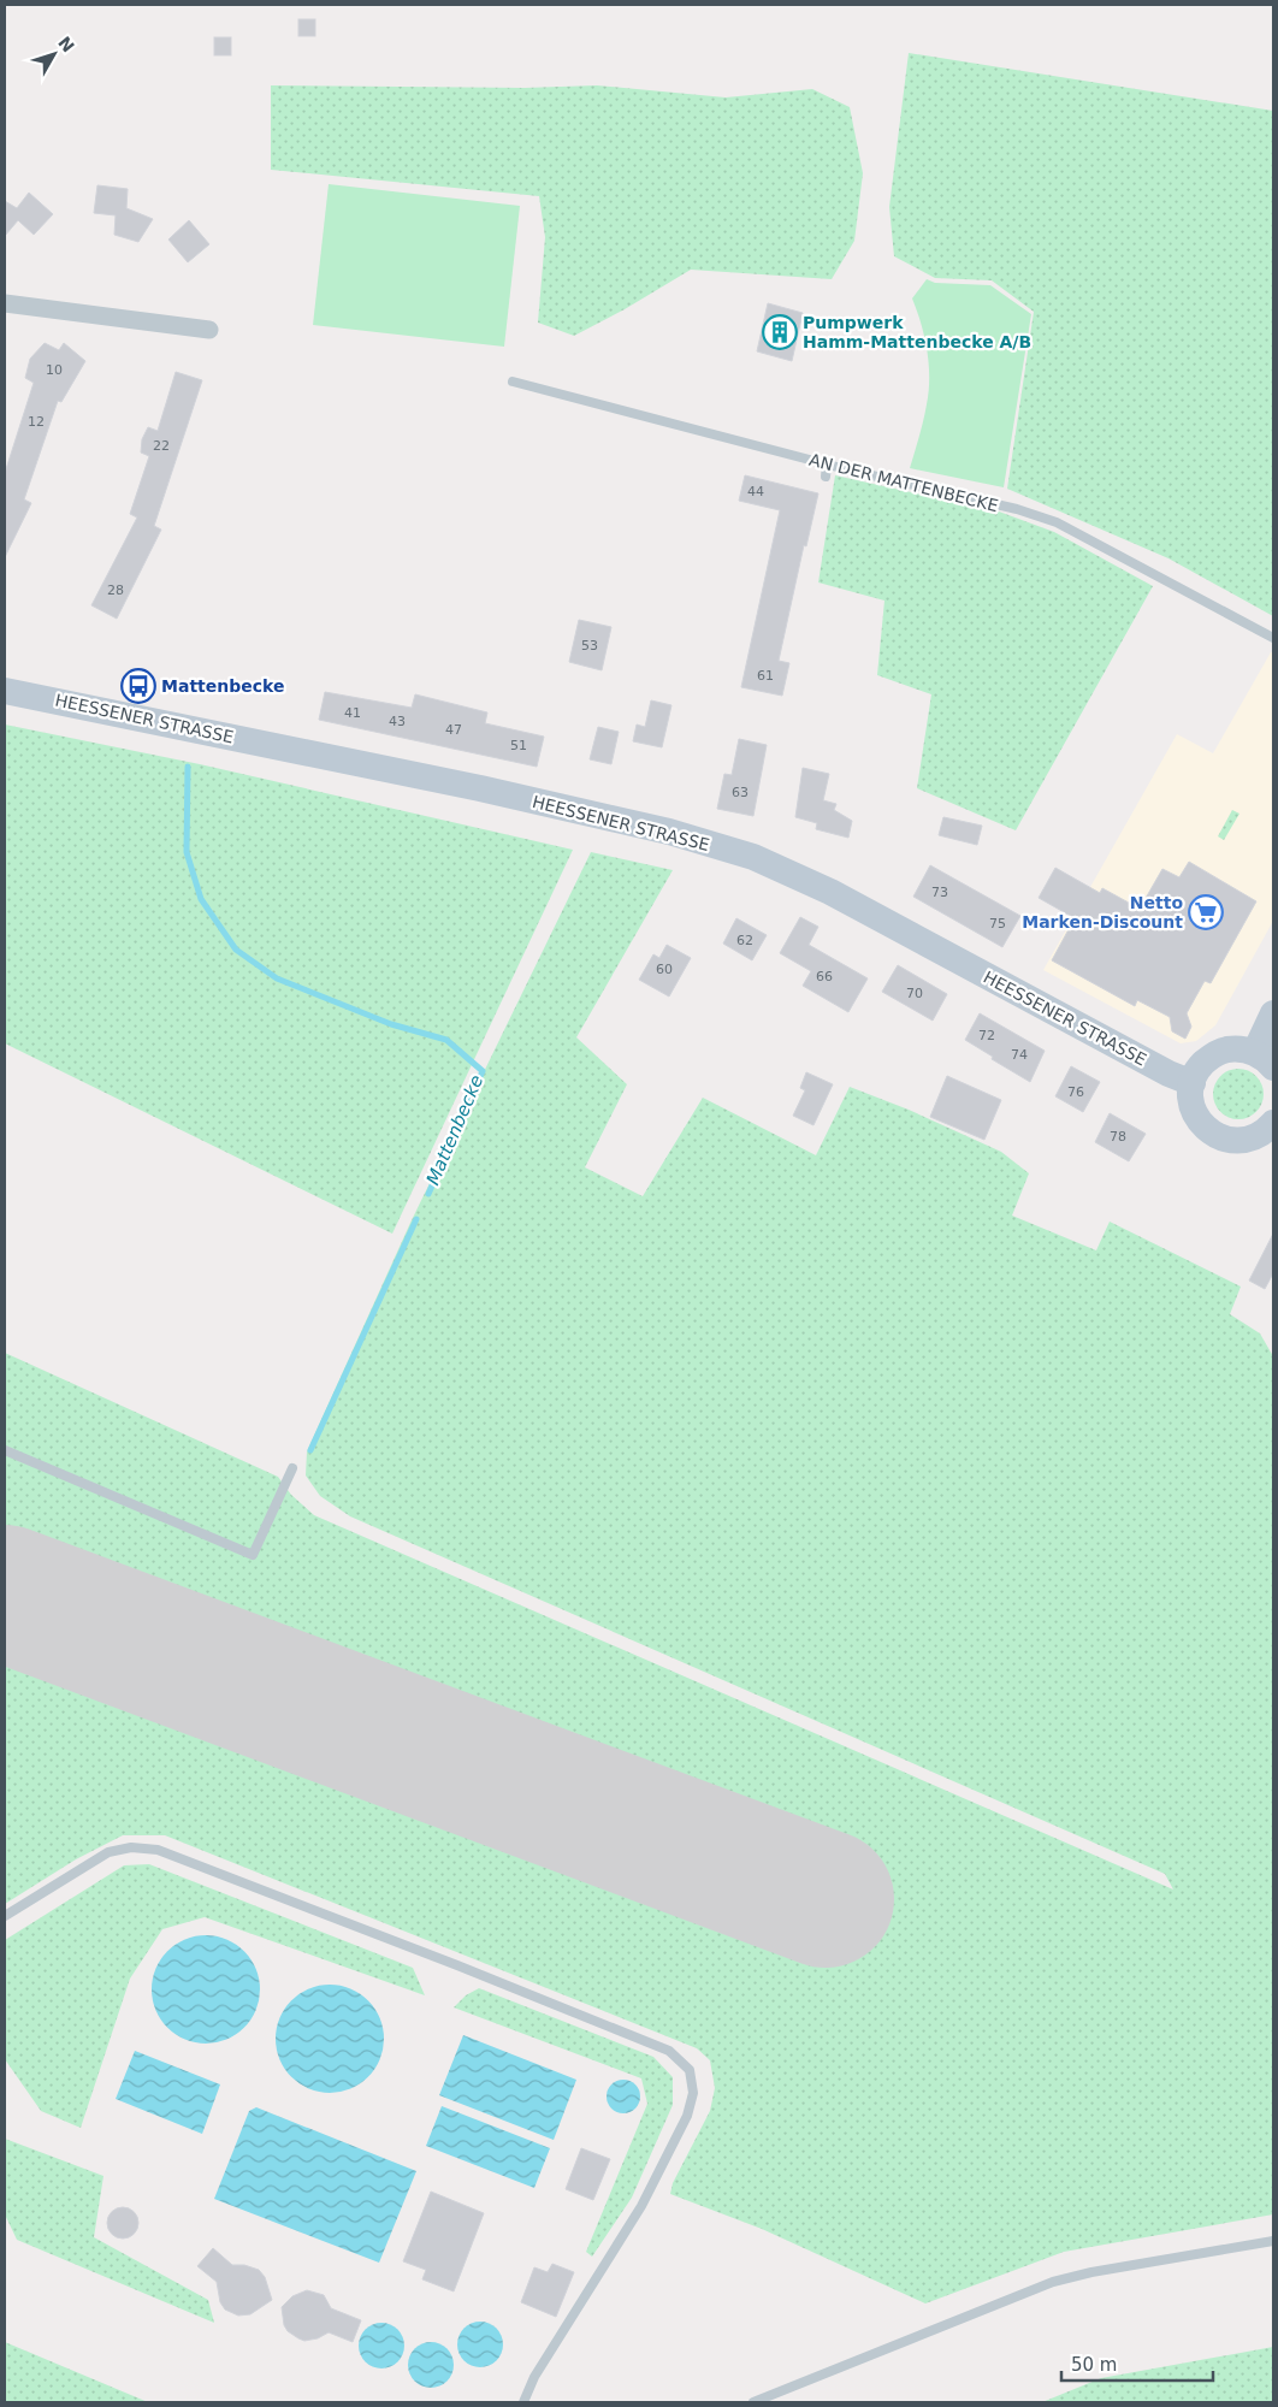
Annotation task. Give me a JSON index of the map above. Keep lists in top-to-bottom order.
{
  "streets": {
    "main road": ["HEESSENER STRASSE"],
    "lane": ["AN DER MATTENBECKE"]
  },
  "water": ["Mattenbecke"],
  "places": {
    "building": ["Pumpwerk Hamm-Mattenbecke A/B"],
    "bus stop": ["Mattenbecke"],
    "supermarket": ["Netto Marken-Discount"]
  },
  "house_numbers": [
    "10",
    "12",
    "22",
    "44",
    "28",
    "53",
    "61",
    "41",
    "43",
    "47",
    "51",
    "63",
    "73",
    "75",
    "62",
    "60",
    "66",
    "70",
    "72",
    "74",
    "76",
    "78"
  ],
  "scale_bar": "50 m",
  "north": "top right"
}
